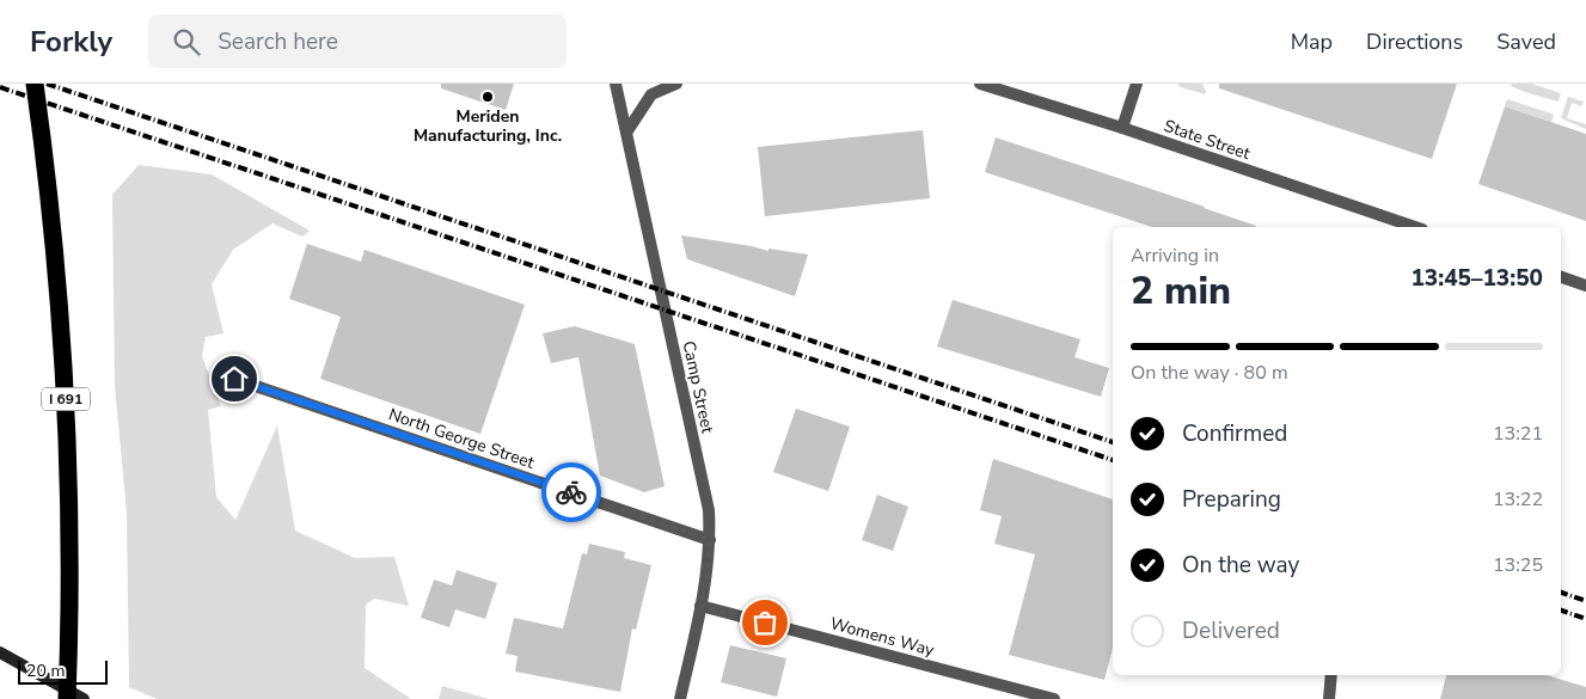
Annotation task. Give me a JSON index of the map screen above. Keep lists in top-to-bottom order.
{
  "streets": {
    "highway": ["I 691"],
    "street": [
      "State Street",
      "Camp Street",
      "North George Street",
      "Womens Way"
    ]
  },
  "crossings": [
    ["Camp Street", "North George Street"],
    ["Camp Street", "Womens Way"]
  ],
  "places": ["Meriden Manufacturing, Inc."],
  "scale_bar": "20 m",
  "page": {
    "header": "Forkly",
    "search": "Search here",
    "nav": ["Map", "Directions", "Saved"],
    "heading": ["2 min", "Arriving in", "13:45–13:50"],
    "bar": "On the way · 80 m",
    "list": [
      ["Confirmed", "13:21"],
      ["Preparing", "13:22"],
      ["On the way", "13:25"],
      "Delivered"
    ],
    "scale": "20 m"
  }
}
